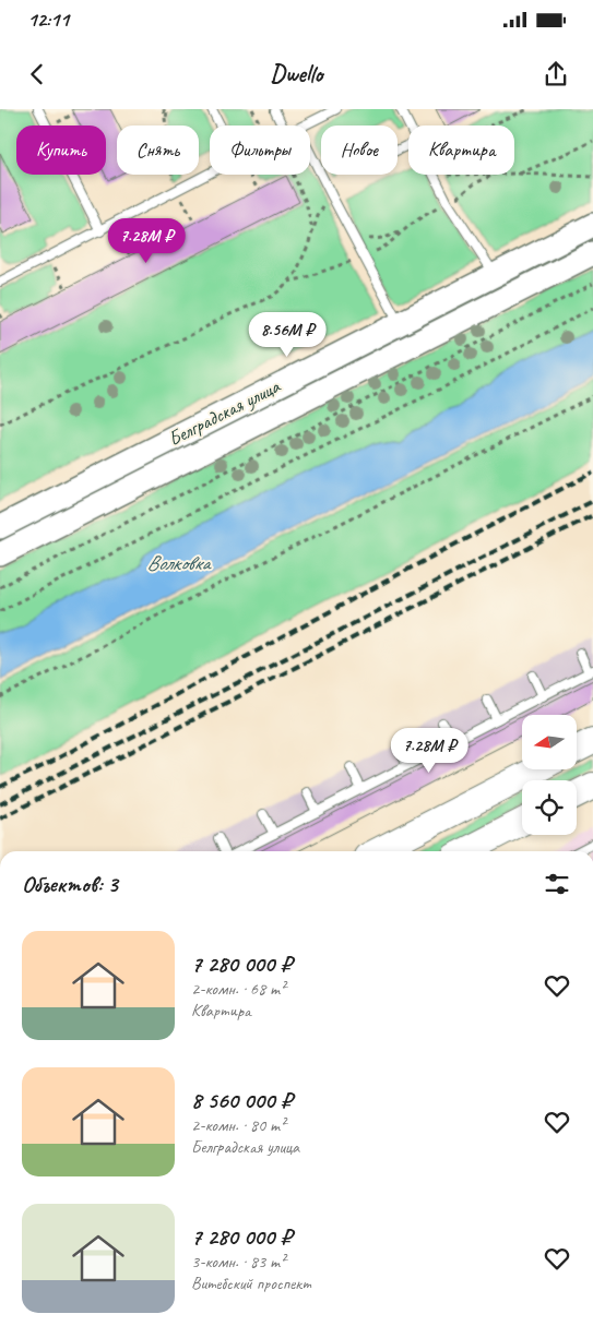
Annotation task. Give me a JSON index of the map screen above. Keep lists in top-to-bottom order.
{
  "streets": {
    "street": ["Белградская улица"]
  },
  "water": ["Волковка"],
  "north": "left",
  "page": {
    "status": "12:11",
    "header": "Dwello",
    "chip": [
      "Купить",
      "Снять",
      "Фильтры",
      "Новое",
      "Квартира"
    ],
    "price": ["7.28M ₽", "8.56M ₽", "7.28M ₽"],
    "heading": "Объектов: 3",
    "list": [
      {
        "name": "7 280 000 ₽",
        "note": "2-комн. · 68 m² · Квартира"
      },
      {
        "name": "8 560 000 ₽",
        "note": "2-комн. · 80 m² · Белградская улица"
      },
      {
        "name": "7 280 000 ₽",
        "note": "3-комн. · 83 m² · Витебский проспект"
      }
    ]
  }
}
